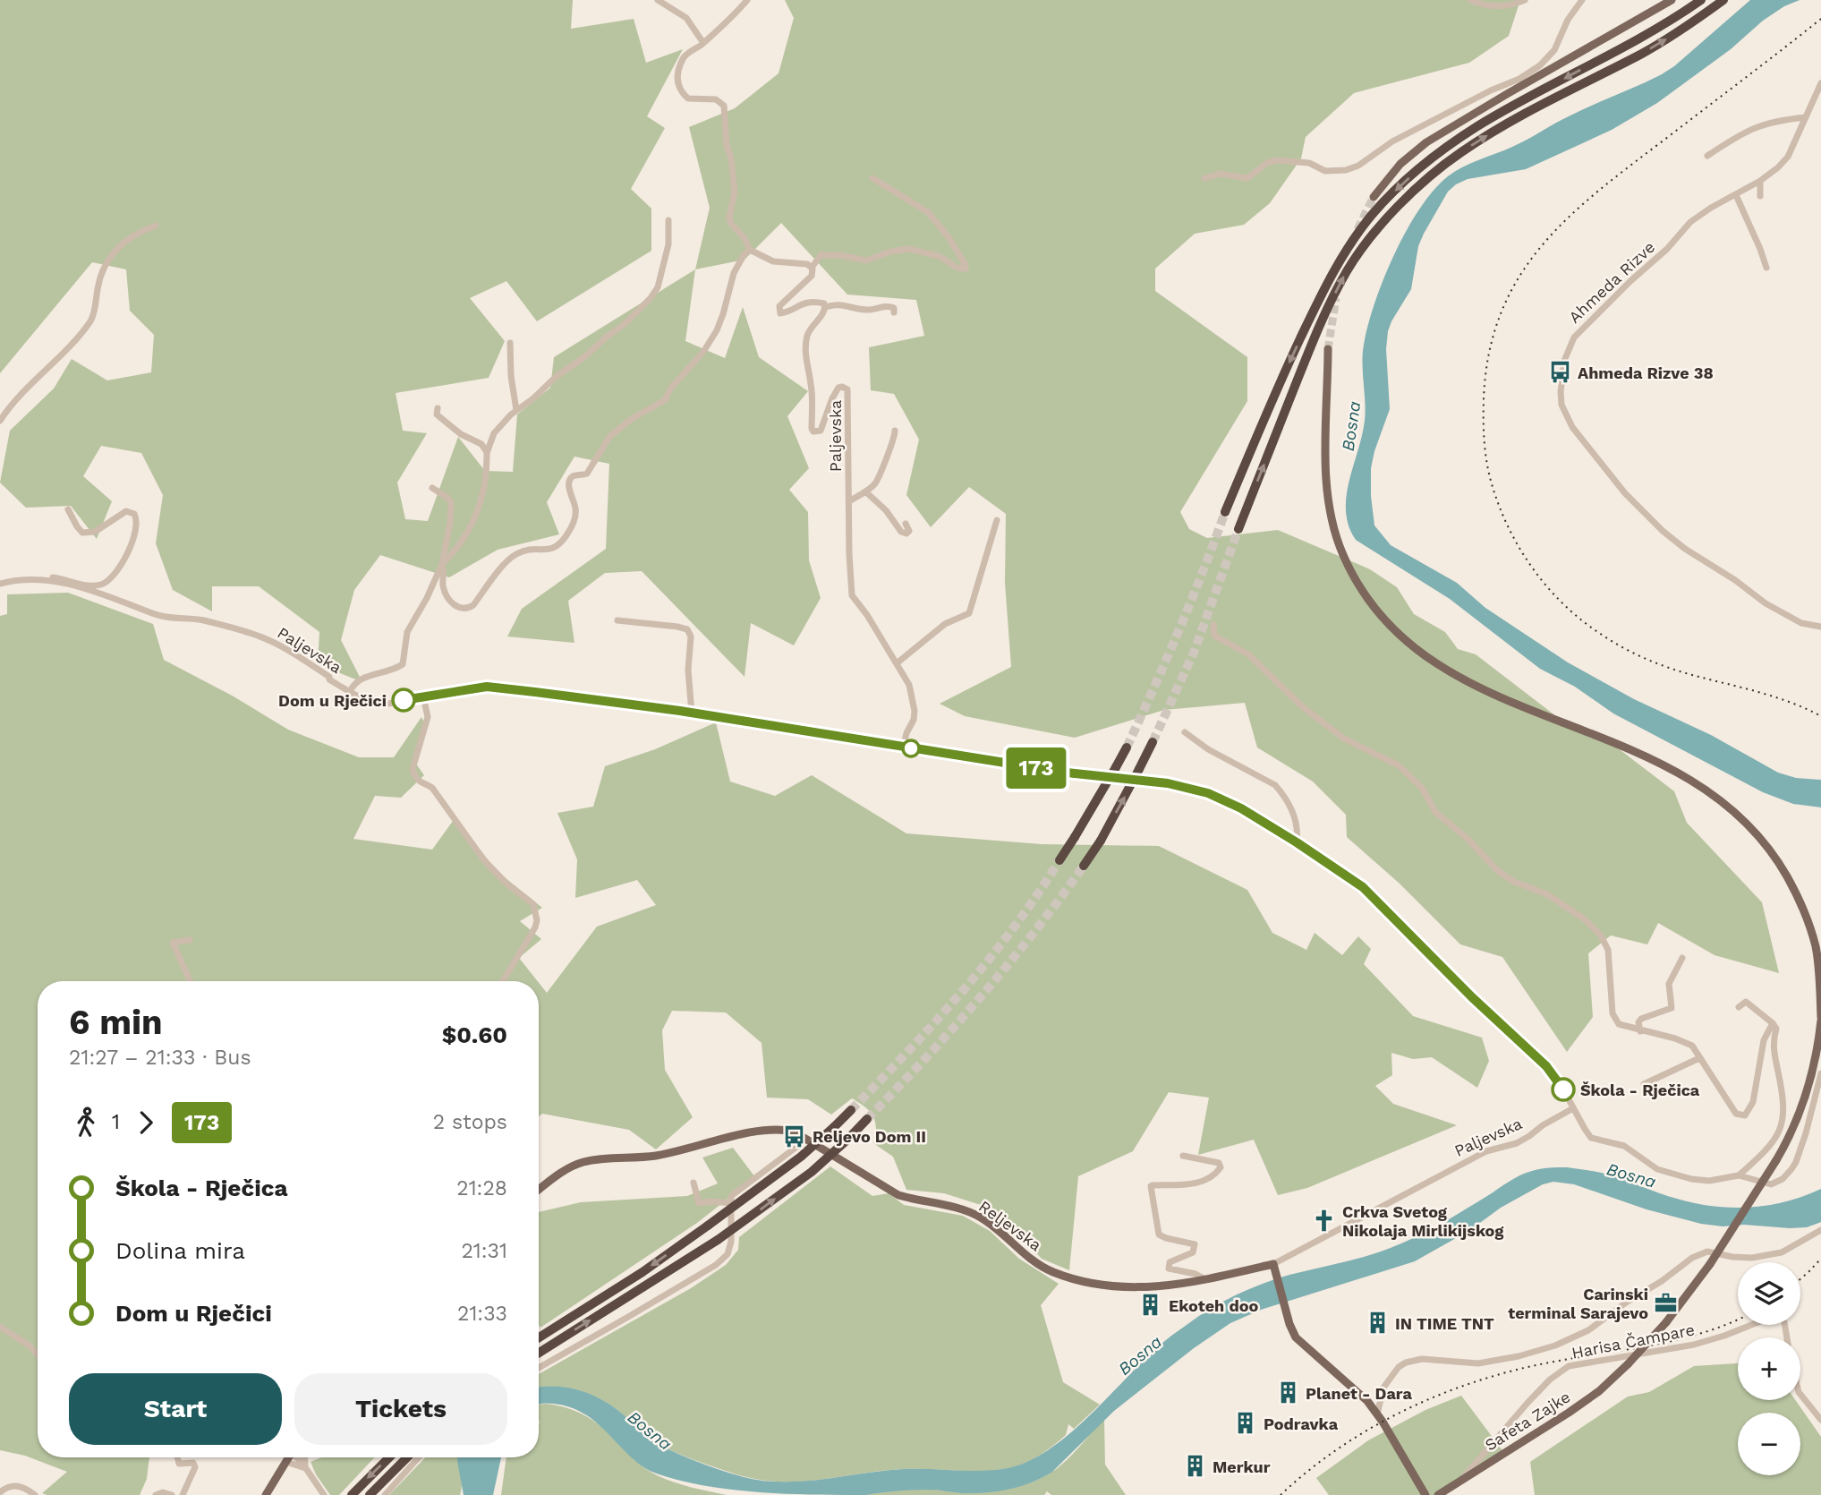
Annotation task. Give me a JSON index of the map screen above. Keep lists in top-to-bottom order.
{
  "streets": {
    "main road": ["Reljevska", "Safeta Zajke"],
    "street": ["Ahmeda Rizve", "Paljevska", "Harisa Čampare"]
  },
  "crossings": [
    ["Paljevska", "Reljevska"],
    ["Harisa Čampare", "Safeta Zajke"]
  ],
  "water": ["Bosna"],
  "places": {
    "bus stop": ["Ahmeda Rizve 38", "Reljevo Dom II"],
    "other": ["Dom u Rječici", "Škola - Rječica"],
    "church": ["Crkva Svetog Nikolaja Mirlikijskog"],
    "office": ["Carinski terminal Sarajevo"],
    "building": [
      "Ekoteh doo",
      "IN TIME TNT",
      "Planet - Dara",
      "Podravka",
      "Merkur"
    ]
  },
  "lines": ["bus line 173"],
  "page": {
    "on_map": "173",
    "heading": ["6 min", "21:27 – 21:33 · Bus", "$0.60"],
    "legs": ["1", "173", "2 stops"],
    "list": [
      {
        "name": "Škola - Rječica",
        "value": "21:28"
      },
      {
        "name": "Dolina mira",
        "value": "21:31"
      },
      {
        "name": "Dom u Rječici",
        "value": "21:33"
      }
    ],
    "map_buttons": ["+", "−"],
    "buttons": ["Start", "Tickets"]
  }
}
